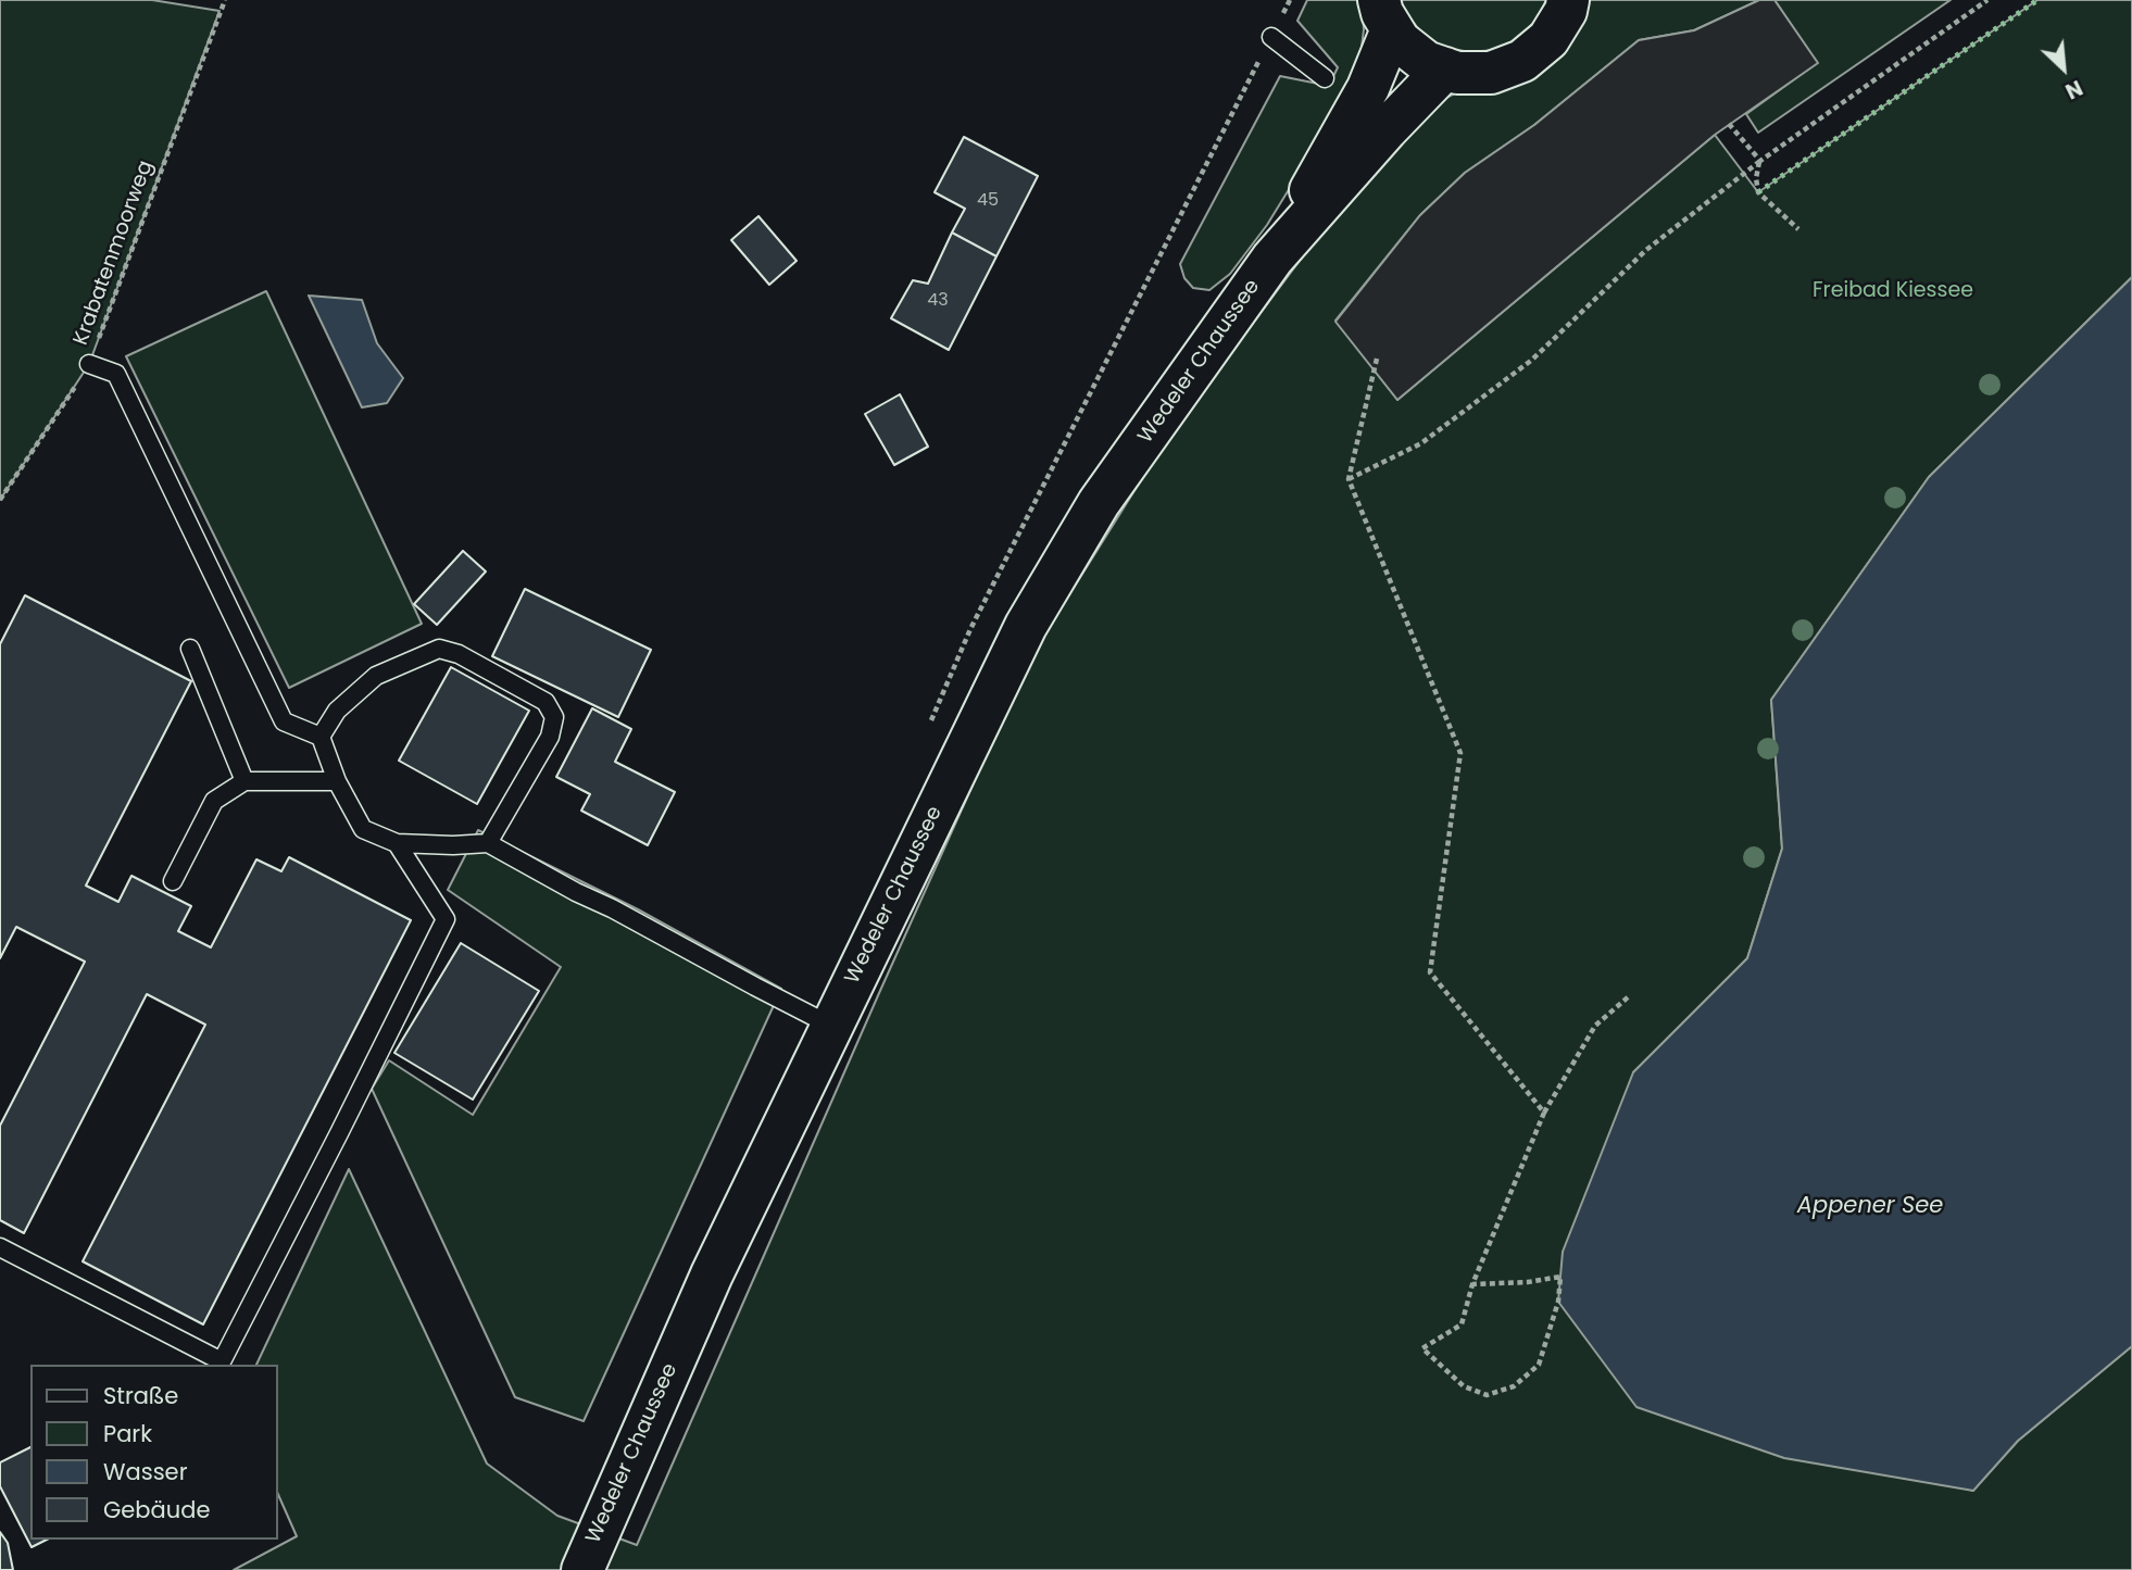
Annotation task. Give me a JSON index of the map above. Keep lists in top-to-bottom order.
{
  "streets": {
    "main road": ["Wedeler Chaussee"],
    "path": ["Krabatenmoorweg"]
  },
  "water": ["Appener See"],
  "parks": ["Freibad Kiessee"],
  "house_numbers": ["45", "43"],
  "legend": [
    "Straße",
    "Park",
    "Wasser",
    "Gebäude"
  ],
  "north": "bottom right"
}
